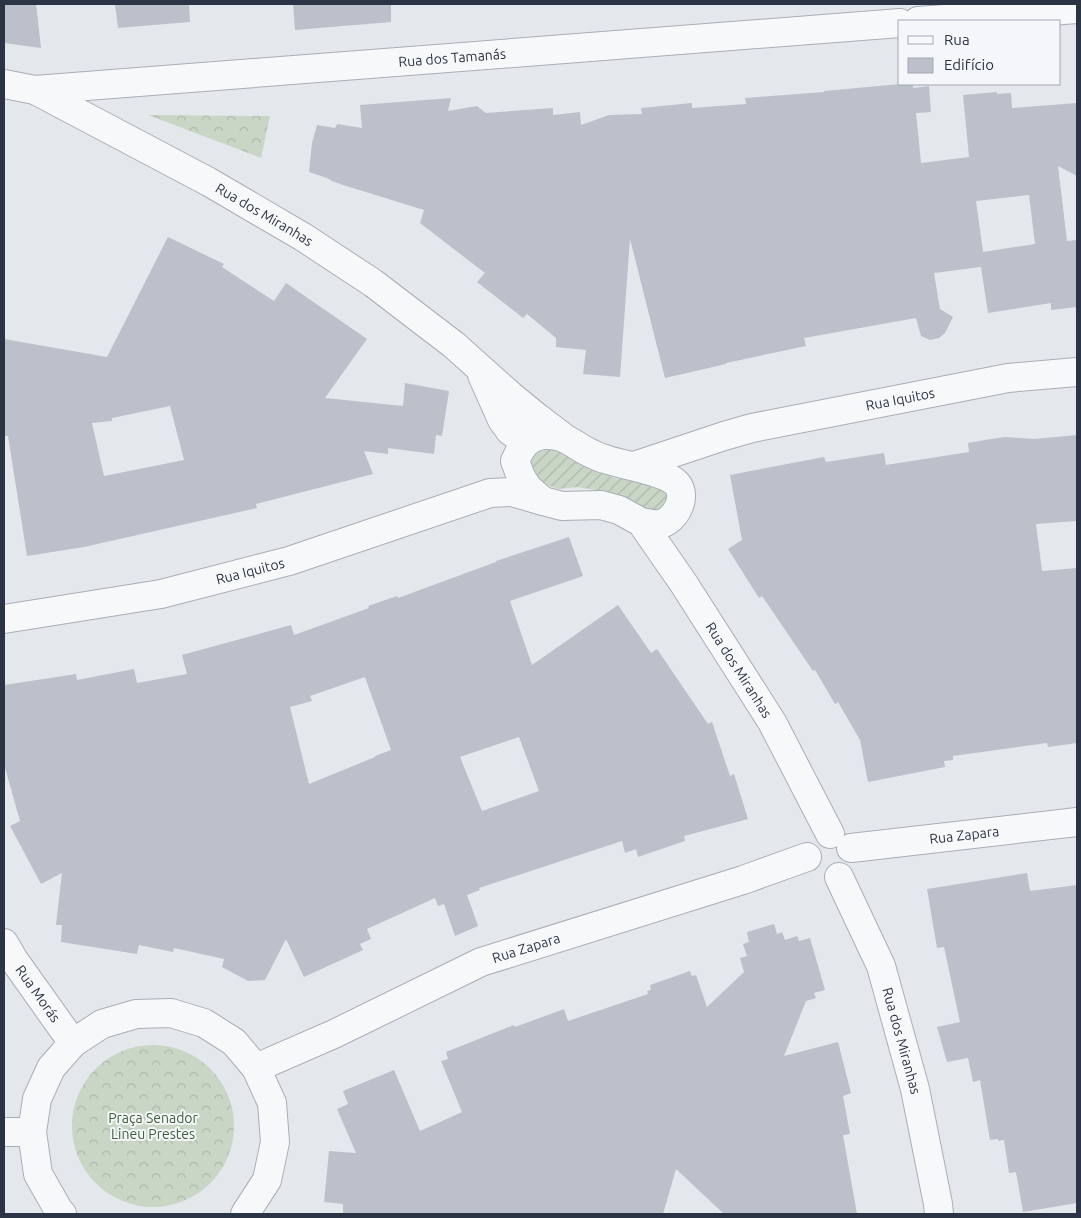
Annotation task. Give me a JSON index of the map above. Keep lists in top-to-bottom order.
{
  "streets": {
    "street": [
      "Rua dos Tamanás",
      "Rua dos Miranhas",
      "Rua Iquitos",
      "Rua Zapara",
      "Rua Morás"
    ]
  },
  "crossings": [
    ["Rua dos Tamanás", "Rua dos Miranhas"],
    ["Rua dos Miranhas", "Rua Iquitos"],
    ["Rua dos Miranhas", "Rua Zapara"]
  ],
  "parks": ["Praça Senador Lineu Prestes"],
  "legend": ["Rua", "Edifício"]
}
